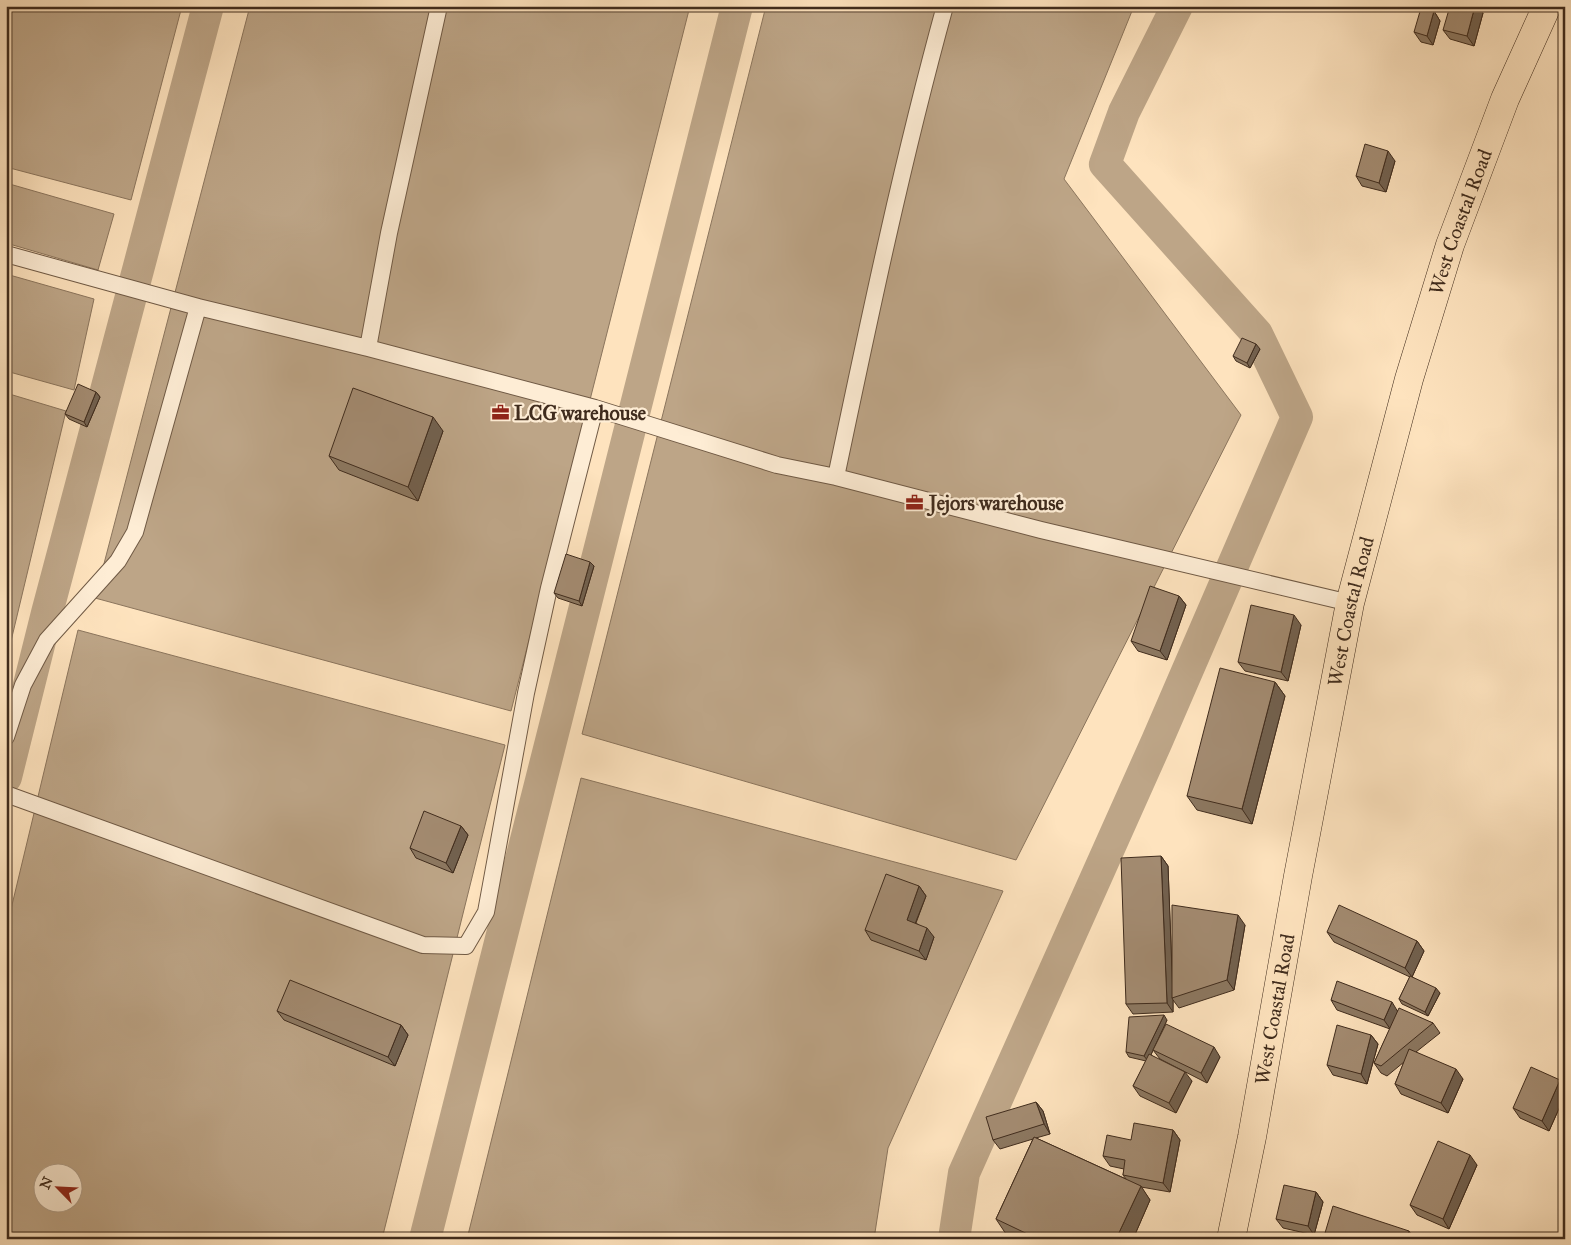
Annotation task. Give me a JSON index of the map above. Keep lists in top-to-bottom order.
{
  "streets": {
    "main road": ["West Coastal Road"]
  },
  "places": {
    "office": ["LCG warehouse", "Jejors warehouse"]
  },
  "north": "top left"
}
